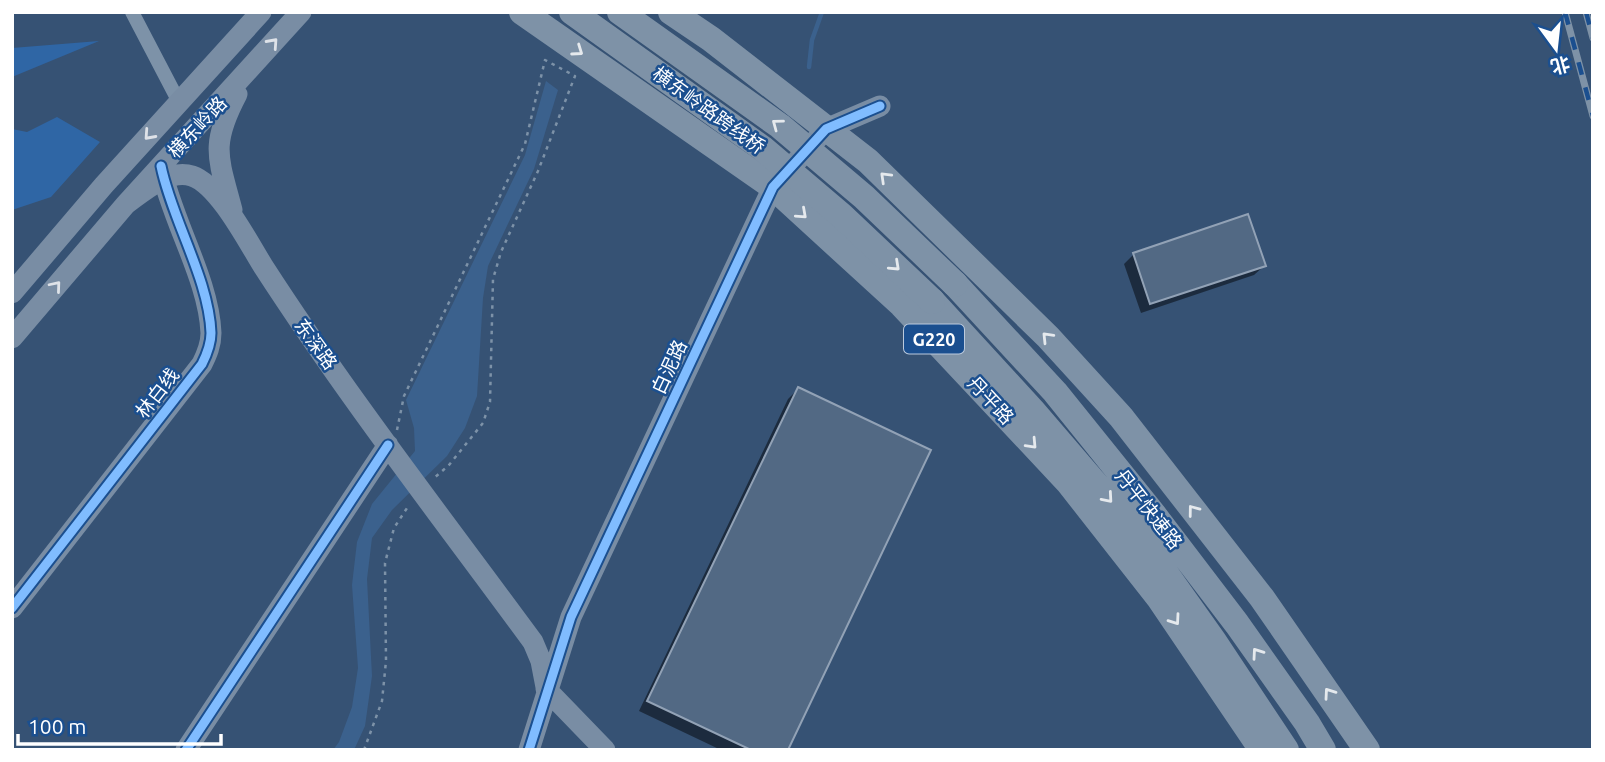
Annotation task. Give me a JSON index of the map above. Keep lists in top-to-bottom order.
{
  "streets": {
    "highway": [
      "横东岭路跨线桥",
      "G220",
      "丹平路",
      "丹平快速路"
    ],
    "street": [
      "横东岭路",
      "东深路",
      "白泥路",
      "林白线"
    ]
  },
  "crossings": [
    ["横东岭路跨线桥", "丹平快速路"],
    ["横东岭路", "东深路"],
    ["横东岭路", "林白线"],
    ["东深路", "林白线"],
    ["白泥路", "丹平路"],
    ["丹平路", "丹平快速路"]
  ],
  "scale_bar": "100 m",
  "north": "bottom"
}
